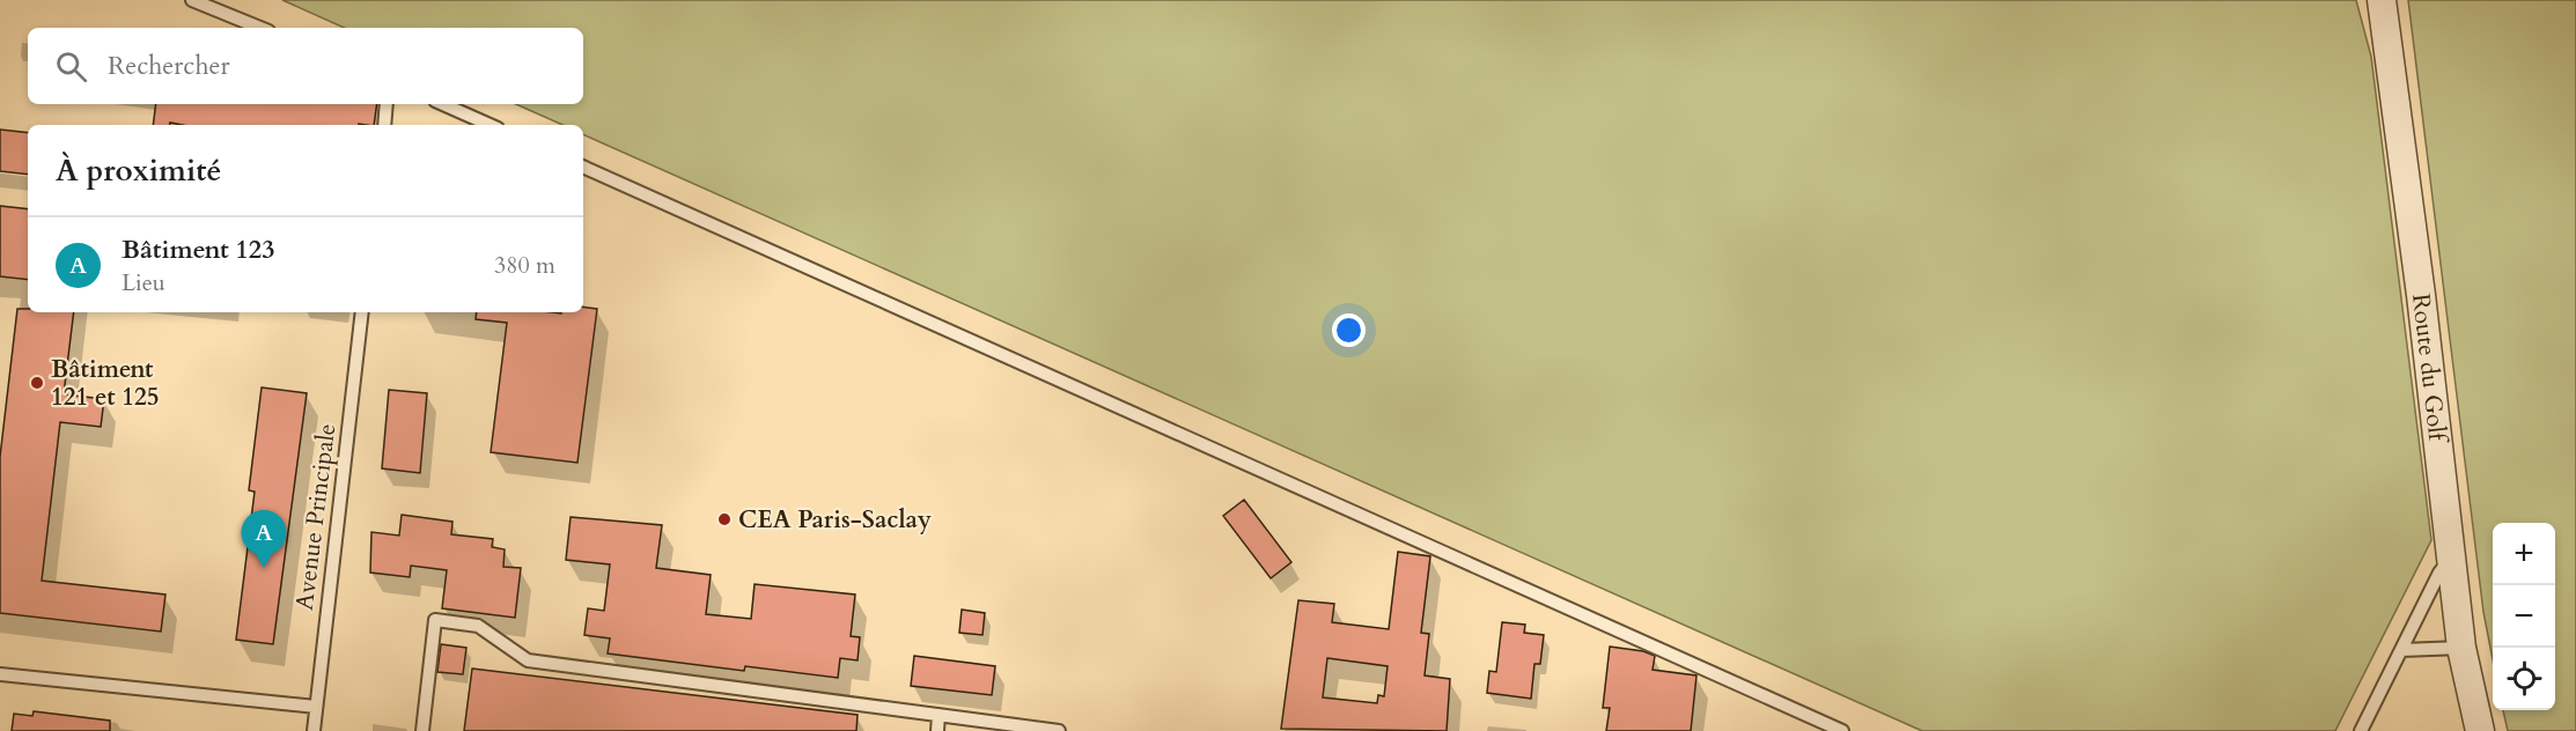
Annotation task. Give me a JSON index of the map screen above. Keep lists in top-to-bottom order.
{
  "streets": {
    "street": ["Route du Golf"],
    "lane": ["Avenue Principale"]
  },
  "places": ["Bâtiment 121 et 125", "CEA Paris-Saclay"],
  "page": {
    "search": "Rechercher",
    "heading": "À proximité",
    "list": [
      {
        "mark": "A",
        "name": "Bâtiment 123",
        "note": "Lieu",
        "value": "380 m"
      }
    ],
    "pins": "A",
    "map_buttons": ["+", "−"]
  }
}
